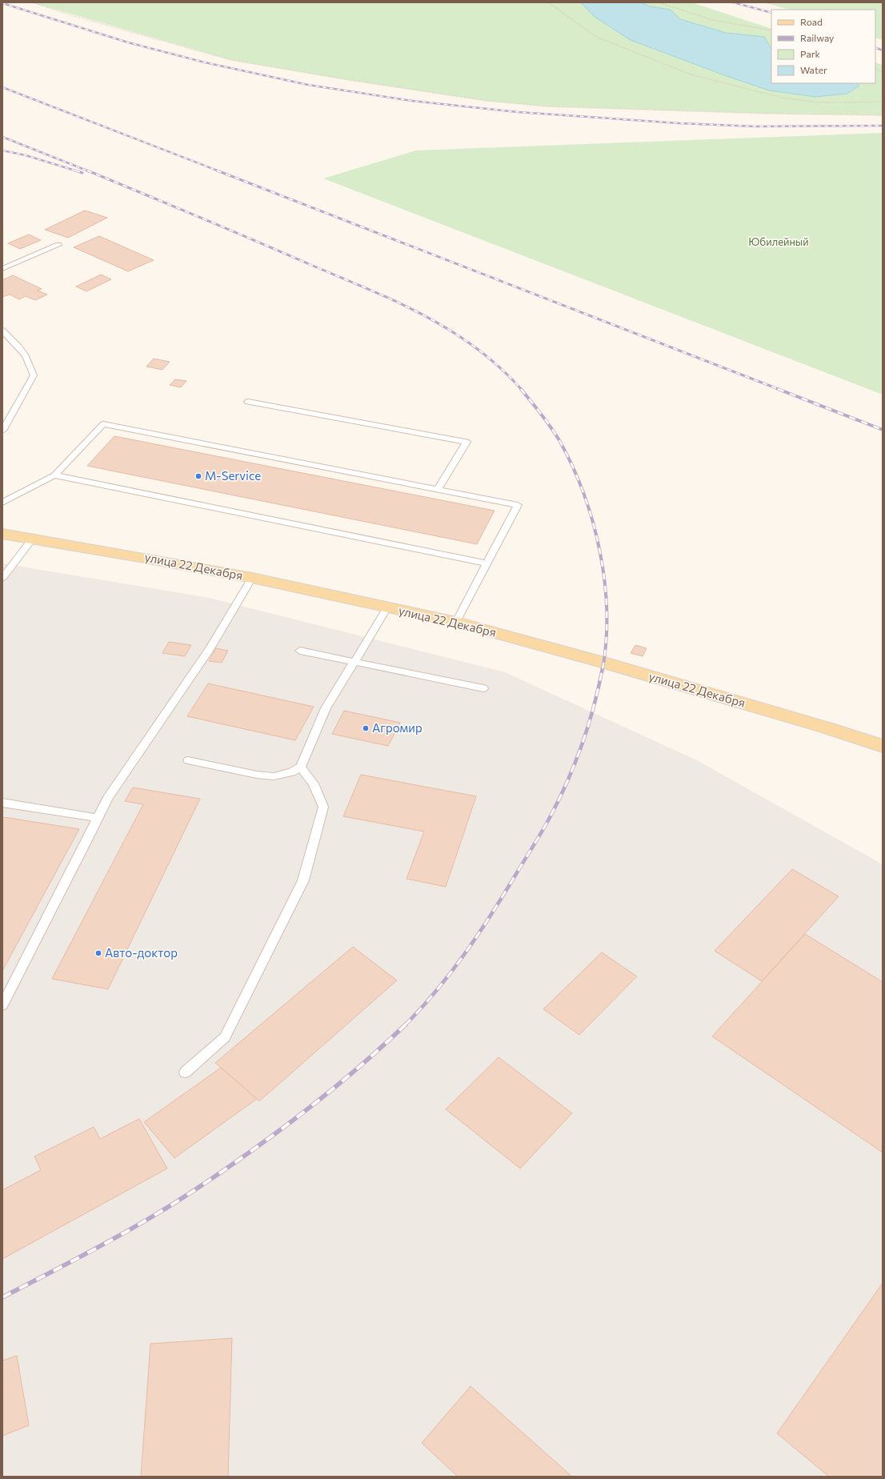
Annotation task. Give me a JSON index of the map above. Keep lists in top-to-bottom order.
{
  "streets": {
    "main road": ["улица 22 Декабря"]
  },
  "parks": ["Юбилейный"],
  "places": ["M-Service", "Агромир", "Авто-доктор"],
  "legend": [
    "Road",
    "Railway",
    "Park",
    "Water"
  ]
}
